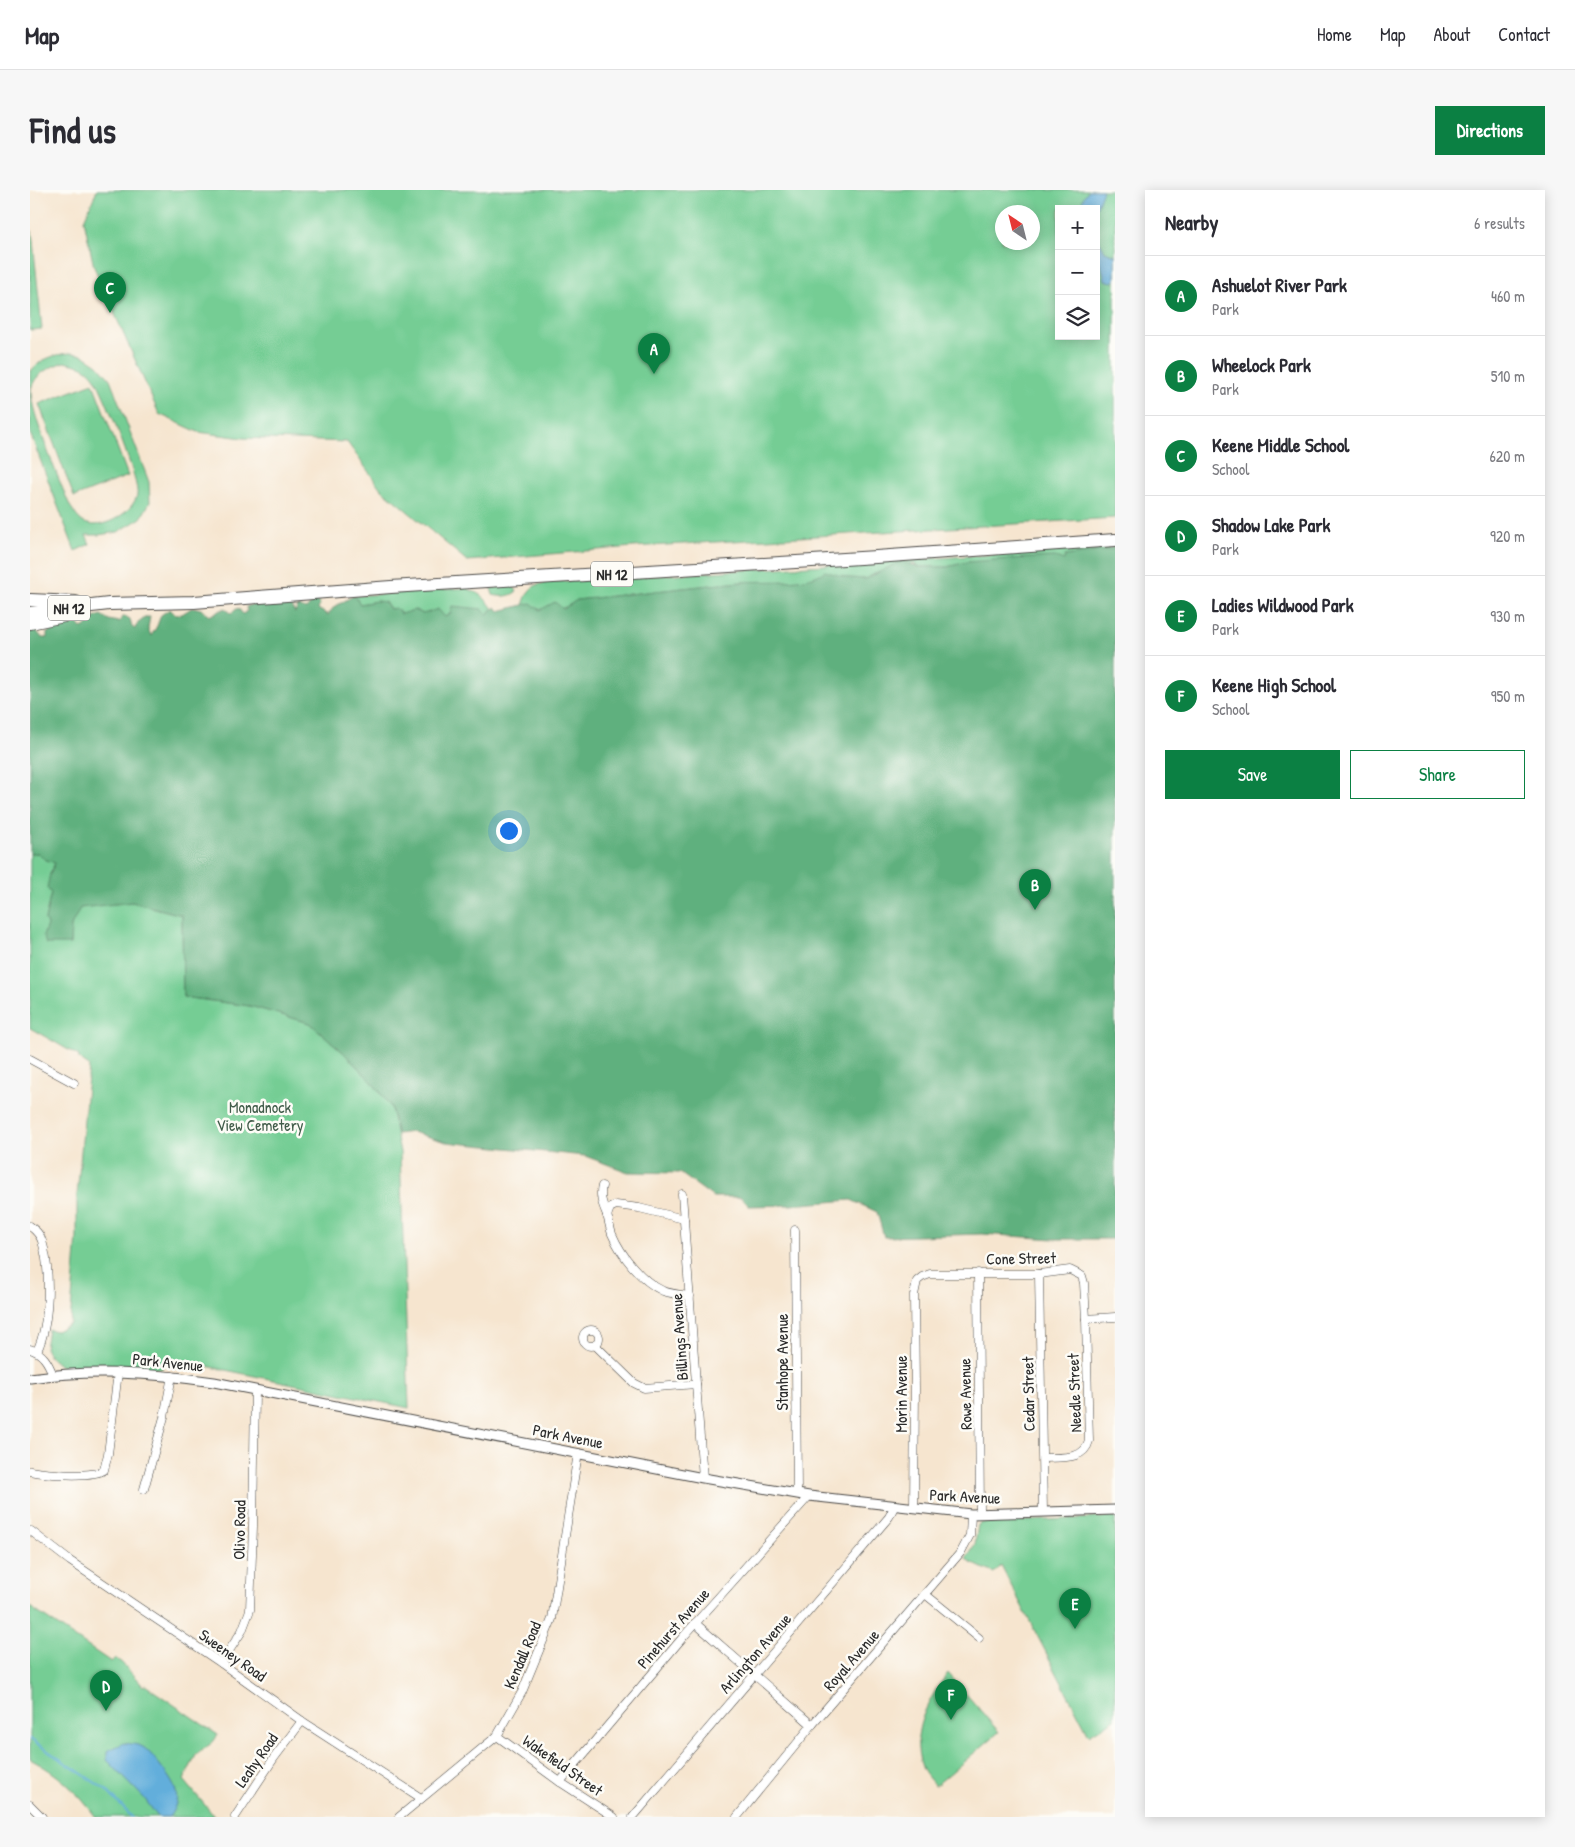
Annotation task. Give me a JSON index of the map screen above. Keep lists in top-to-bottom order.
{
  "streets": {
    "highway": ["NH 12"],
    "street": [
      "Cone Street",
      "Billings Avenue",
      "Park Avenue",
      "Stanhope Avenue",
      "Needle Street",
      "Morin Avenue",
      "Rowe Avenue",
      "Cedar Street",
      "Olivo Road",
      "Pinehurst Avenue",
      "Arlington Avenue",
      "Sweeney Road",
      "Kendall Road",
      "Royal Avenue",
      "Leahy Road",
      "Wakefield Street"
    ]
  },
  "crossings": [
    ["Cone Street", "Needle Street"],
    ["Cone Street", "Morin Avenue"],
    ["Cone Street", "Rowe Avenue"],
    ["Cone Street", "Cedar Street"],
    ["Billings Avenue", "Park Avenue"],
    ["Park Avenue", "Stanhope Avenue"],
    ["Park Avenue", "Morin Avenue"],
    ["Park Avenue", "Rowe Avenue"],
    ["Park Avenue", "Cedar Street"],
    ["Park Avenue", "Olivo Road"],
    ["Park Avenue", "Pinehurst Avenue"],
    ["Park Avenue", "Arlington Avenue"],
    ["Park Avenue", "Kendall Road"],
    ["Park Avenue", "Royal Avenue"],
    ["Needle Street", "Cedar Street"],
    ["Rowe Avenue", "Royal Avenue"],
    ["Olivo Road", "Sweeney Road"],
    ["Pinehurst Avenue", "Wakefield Street"],
    ["Sweeney Road", "Kendall Road"],
    ["Sweeney Road", "Leahy Road"],
    ["Kendall Road", "Wakefield Street"]
  ],
  "parks": ["Monadnock View Cemetery"],
  "north": "top left",
  "page": {
    "header": "Map",
    "nav": [
      "Home",
      "Map",
      "About",
      "Contact"
    ],
    "buttons": [
      "Directions",
      ["Save", "Share"]
    ],
    "title": "Find us",
    "heading": ["Nearby", "6 results"],
    "map_buttons": ["+", "−"],
    "list": [
      {
        "mark": "A",
        "name": "Ashuelot River Park",
        "note": "Park",
        "value": "460 m"
      },
      {
        "mark": "B",
        "name": "Wheelock Park",
        "note": "Park",
        "value": "510 m"
      },
      {
        "mark": "C",
        "name": "Keene Middle School",
        "note": "School",
        "value": "620 m"
      },
      {
        "mark": "D",
        "name": "Shadow Lake Park",
        "note": "Park",
        "value": "920 m"
      },
      {
        "mark": "E",
        "name": "Ladies Wildwood Park",
        "note": "Park",
        "value": "930 m"
      },
      {
        "mark": "F",
        "name": "Keene High School",
        "note": "School",
        "value": "950 m"
      }
    ],
    "pins": [
      "C",
      "A",
      "B",
      "E",
      "D",
      "F"
    ]
  }
}
